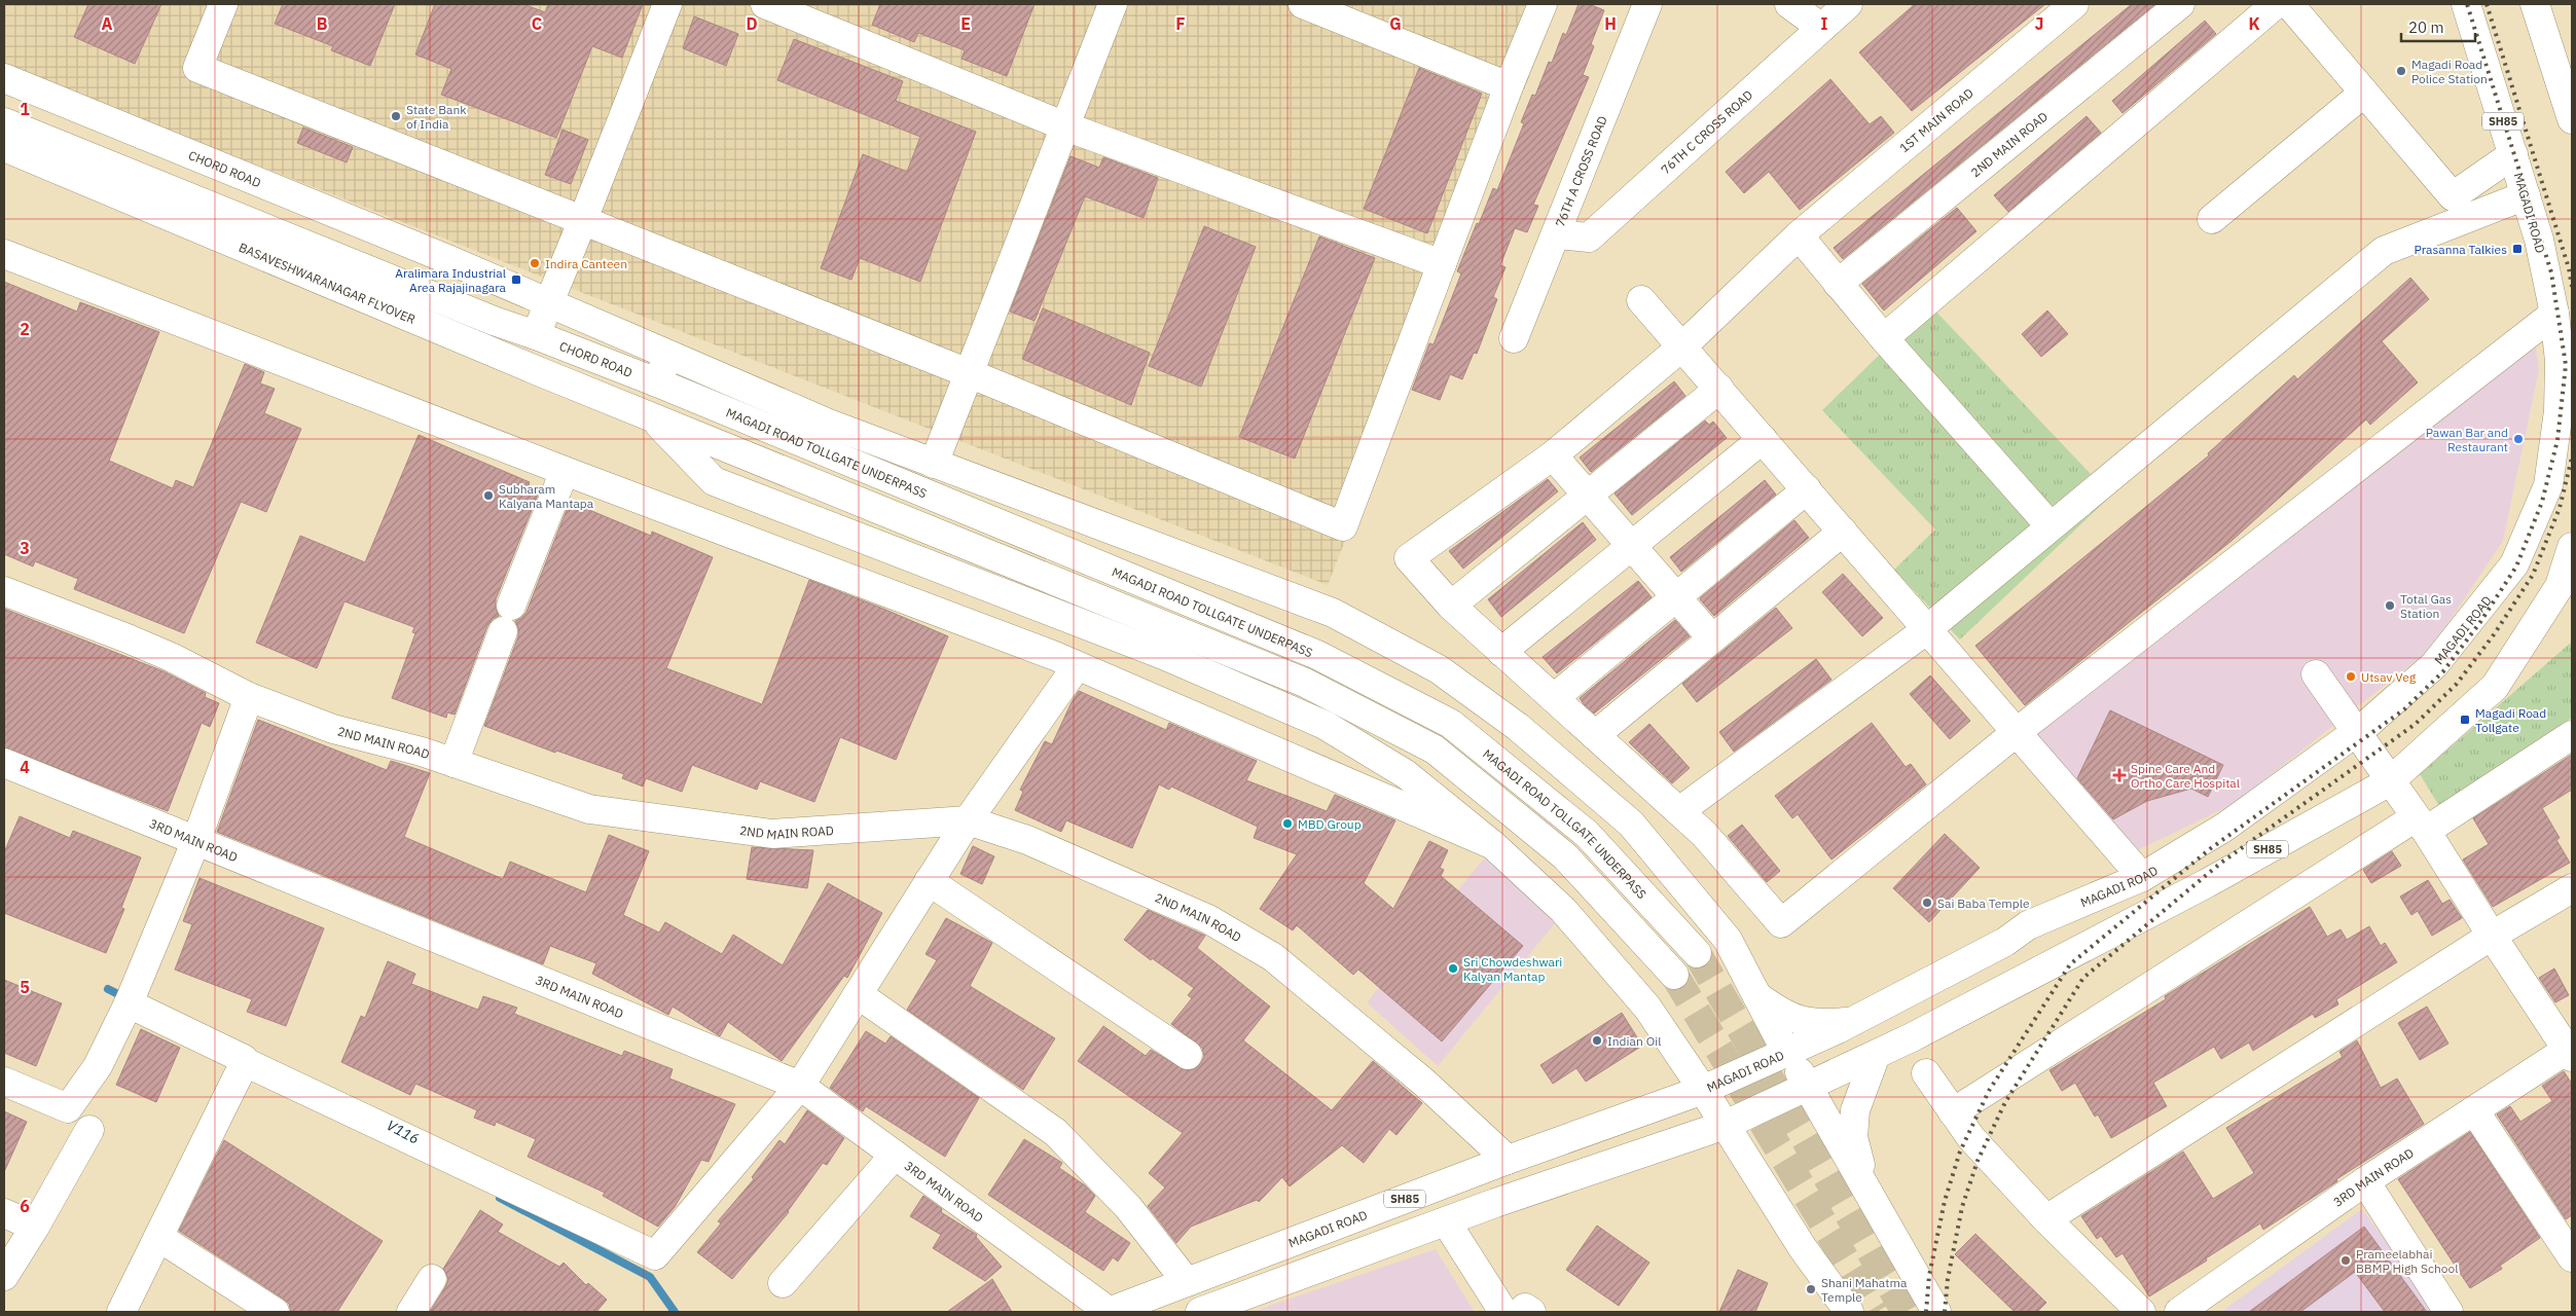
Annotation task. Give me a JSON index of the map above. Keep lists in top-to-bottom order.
{
  "streets": {
    "street": [
      "1ST MAIN ROAD",
      "SH85",
      "76TH C CROSS ROAD",
      "2ND MAIN ROAD",
      "CHORD ROAD",
      "76TH A CROSS ROAD",
      "MAGADI ROAD",
      "BASAVESHWARANAGAR FLYOVER",
      "MAGADI ROAD TOLLGATE UNDERPASS",
      "3RD MAIN ROAD"
    ]
  },
  "crossings": [
    ["SH85", "CHORD ROAD"],
    ["76TH C CROSS ROAD", "76TH A CROSS ROAD"],
    ["2ND MAIN ROAD", "MAGADI ROAD"],
    ["CHORD ROAD", "MAGADI ROAD"],
    ["CHORD ROAD", "BASAVESHWARANAGAR FLYOVER"],
    ["CHORD ROAD", "MAGADI ROAD TOLLGATE UNDERPASS"],
    ["MAGADI ROAD", "3RD MAIN ROAD"],
    ["BASAVESHWARANAGAR FLYOVER", "MAGADI ROAD TOLLGATE UNDERPASS"]
  ],
  "water": ["V116"],
  "places": {
    "other": [
      "Magadi Road Police Station",
      "State Bank of India",
      "Indira Canteen",
      "Pawan Bar and Restaurant",
      "Subharam Kalyana Mantapa",
      "Total Gas Station",
      "Utsav Veg",
      "MBD Group",
      "Sai Baba Temple",
      "Sri Chowdeshwari Kalyan Mantap",
      "Indian Oil",
      "Prameelabhai BBMP High School",
      "Shani Mahatma Temple"
    ],
    "transit": ["Prasanna Talkies", "Aralimara Industrial Area Rajajinagara", "Magadi Road Tollgate"],
    "health": ["Spine Care And Ortho Care Hospital"]
  },
  "scale_bar": "20 m",
  "grid": {
    "columns": [
      "A",
      "B",
      "C",
      "D",
      "E",
      "F",
      "G",
      "H",
      "I",
      "J",
      "K"
    ],
    "rows": [
      "1",
      "2",
      "3",
      "4",
      "5",
      "6"
    ]
  }
}
